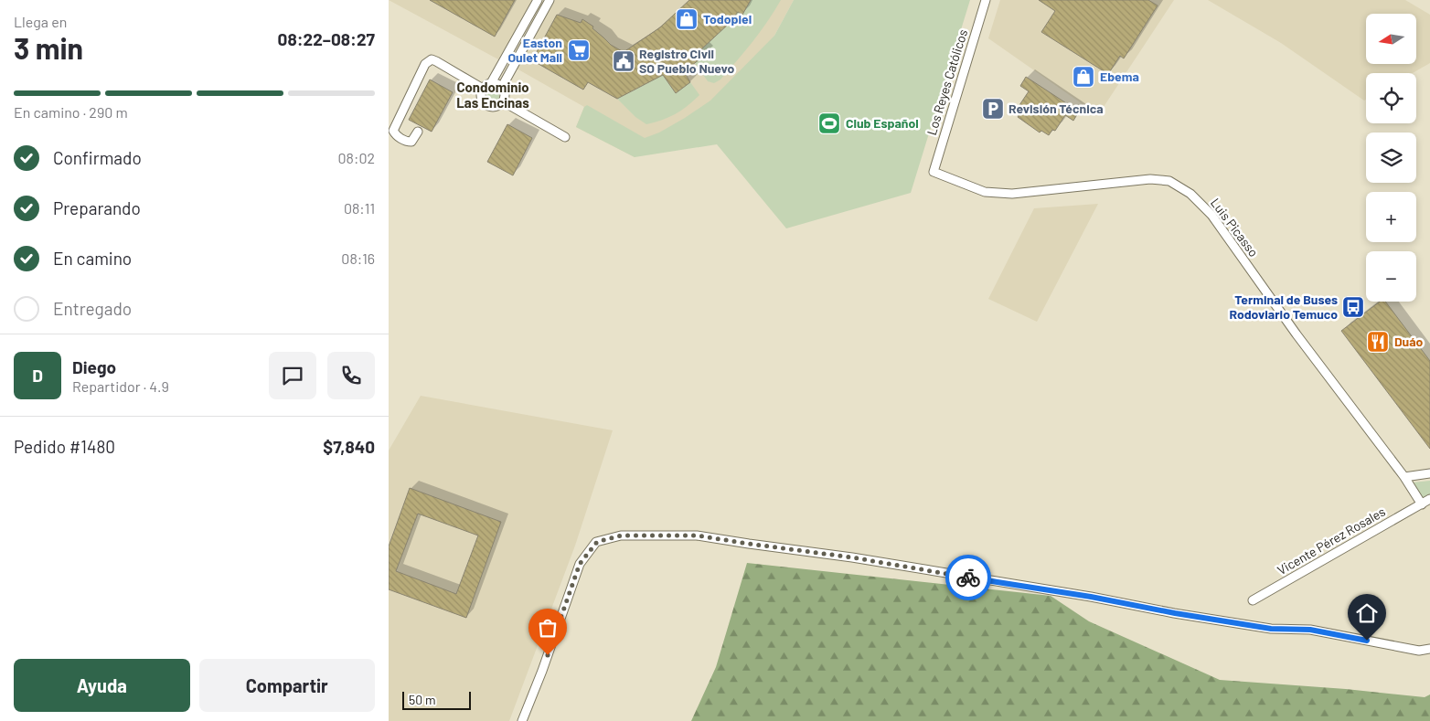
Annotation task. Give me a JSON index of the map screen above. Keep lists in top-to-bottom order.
{
  "streets": {
    "street": ["Los Reyes Católicos", "Luis Picasso", "Vicente Pérez Rosales"]
  },
  "crossings": [
    ["Los Reyes Católicos", "Luis Picasso"]
  ],
  "districts": ["Condominio Las Encinas"],
  "places": {
    "shop": ["Todopiel", "Ebema"],
    "supermarket": ["Easton Oulet Mall"],
    "public building": ["Registro Civil SO Pueblo Nuevo"],
    "parking": ["Revisión Técnica"],
    "sports": ["Club Español"],
    "bus stop": ["Terminal de Buses Rodoviario Temuco"],
    "restaurant": ["Duáo"]
  },
  "scale_bar": "50 m",
  "north": "left",
  "page": {
    "heading": ["3 min", "Llega en", "08:22–08:27"],
    "panel": [
      "Diego",
      "Repartidor · 4.9",
      "Pedido #1480",
      "$7,840"
    ],
    "map_buttons": ["+", "−"],
    "bar": "En camino · 290 m",
    "list": [
      ["Confirmado", "08:02"],
      ["Preparando", "08:11"],
      ["En camino", "08:16"],
      "Entregado"
    ],
    "round": "D",
    "buttons": ["Ayuda", "Compartir"],
    "scale": "50 m"
  }
}
